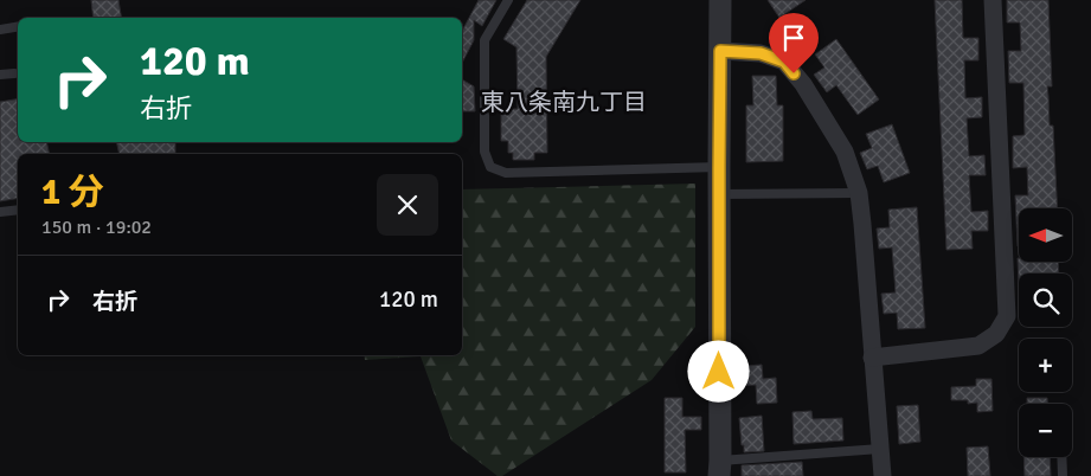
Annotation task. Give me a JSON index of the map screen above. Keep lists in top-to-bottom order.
{
  "districts": ["東八条南九丁目"],
  "north": "left",
  "page": {
    "turn": ["120 m", "右折"],
    "heading": ["1 分", "150 m · 19:02"],
    "map_buttons": ["+", "−"],
    "list": [
      {
        "name": "右折",
        "value": "120 m"
      }
    ]
  }
}
